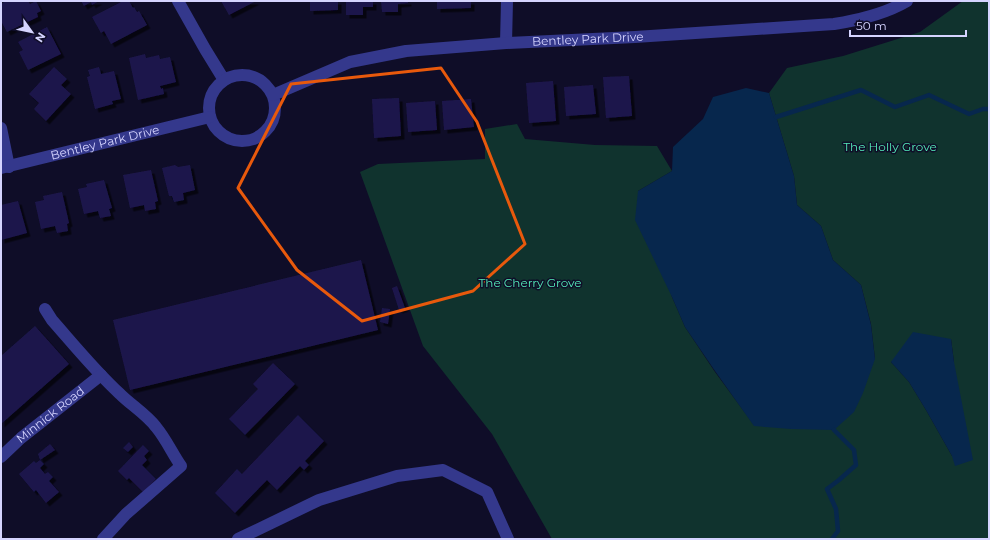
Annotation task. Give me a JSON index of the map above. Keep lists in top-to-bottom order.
{
  "streets": {
    "street": ["Bentley Park Drive", "Minnick Road"]
  },
  "parks": ["The Holly Grove", "The Cherry Grove"],
  "scale_bar": "50 m",
  "north": "bottom right"
}
